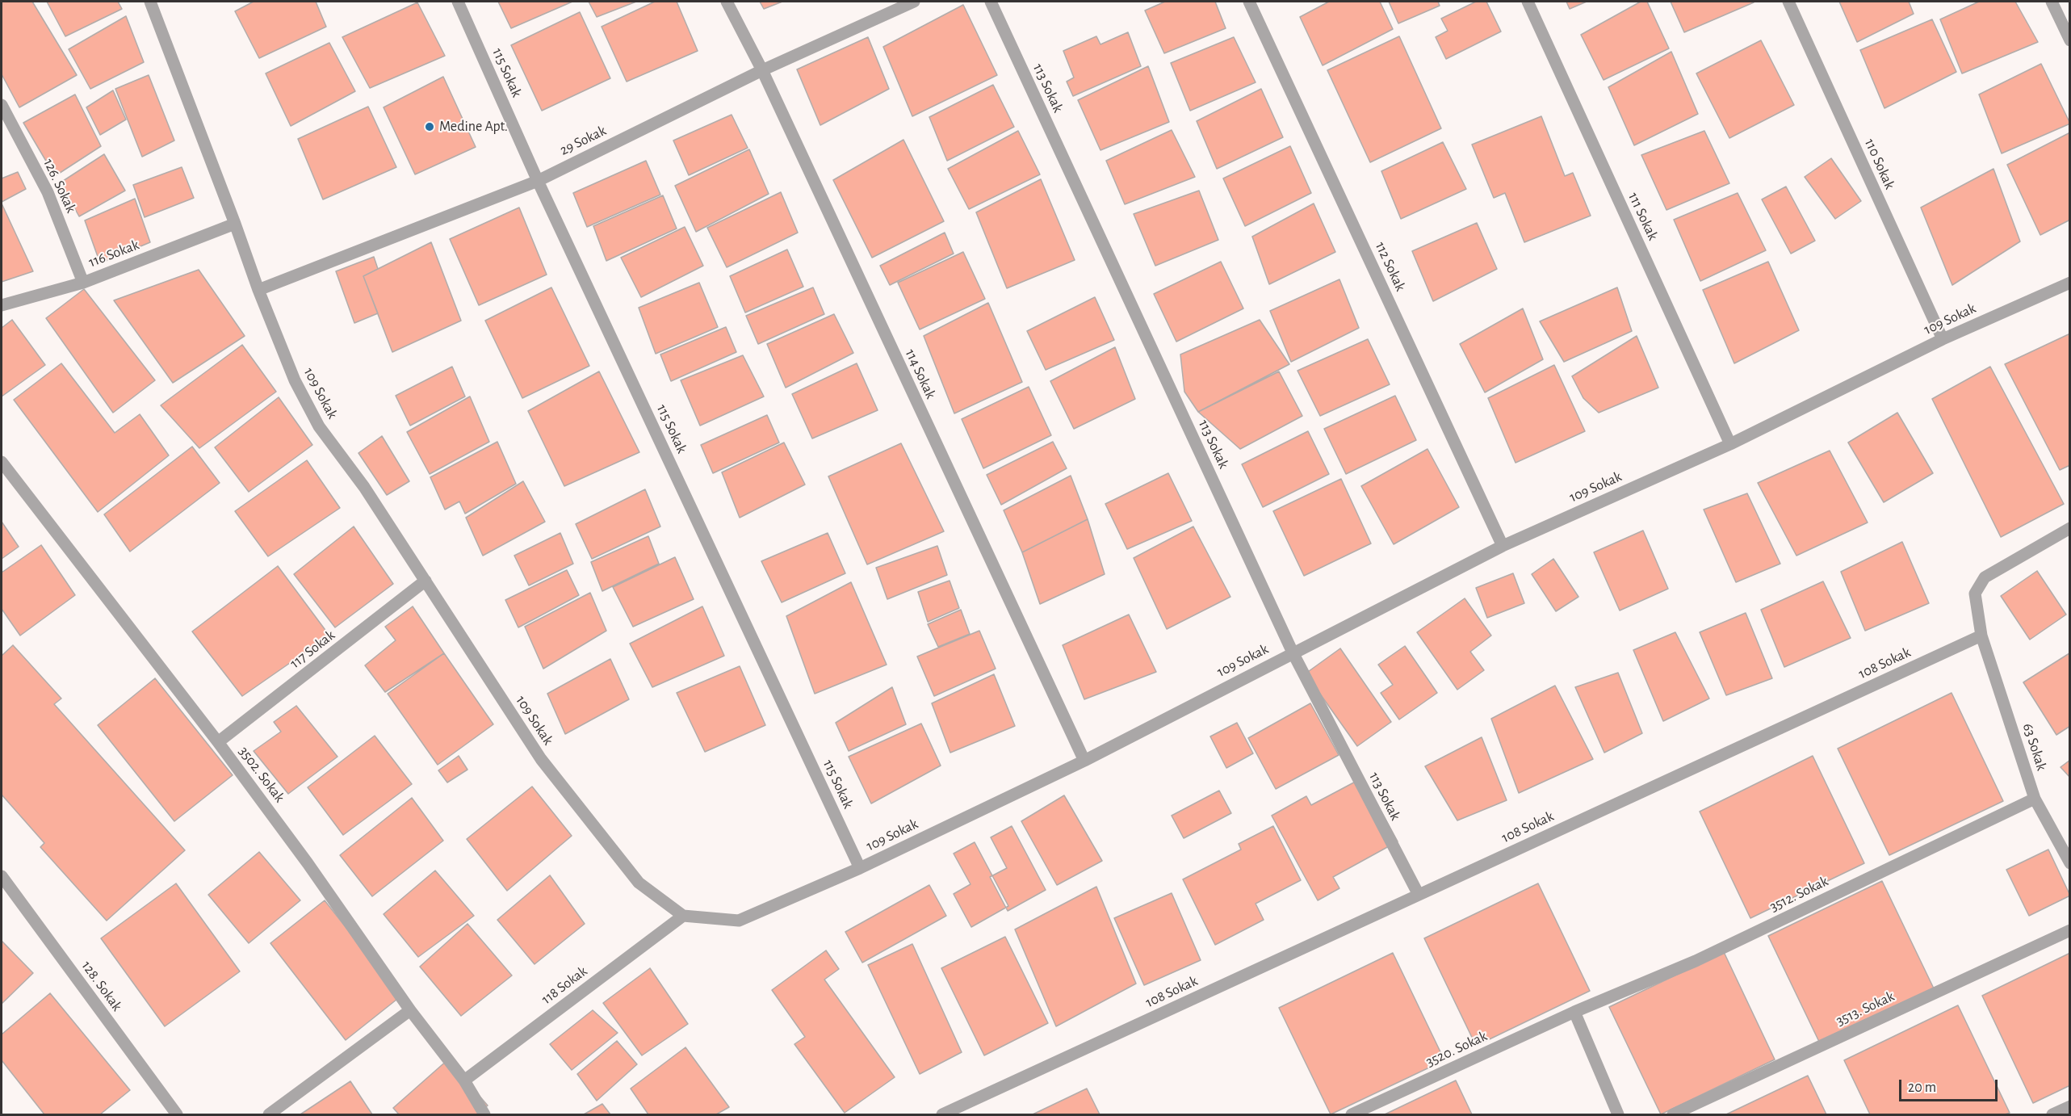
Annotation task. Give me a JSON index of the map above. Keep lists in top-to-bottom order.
{
  "streets": {
    "street": [
      "115 Sokak",
      "113 Sokak",
      "29 Sokak",
      "110 Sokak",
      "126. Sokak",
      "111 Sokak",
      "116 Sokak",
      "112 Sokak",
      "109 Sokak",
      "114 Sokak",
      "117 Sokak",
      "108 Sokak",
      "63 Sokak",
      "3502. Sokak",
      "3512. Sokak",
      "118 Sokak",
      "128. Sokak",
      "3513. Sokak",
      "3520. Sokak"
    ]
  },
  "crossings": [
    ["115 Sokak", "29 Sokak"],
    ["115 Sokak", "109 Sokak"],
    ["113 Sokak", "109 Sokak"],
    ["113 Sokak", "108 Sokak"],
    ["29 Sokak", "109 Sokak"],
    ["29 Sokak", "114 Sokak"],
    ["110 Sokak", "109 Sokak"],
    ["126. Sokak", "116 Sokak"],
    ["111 Sokak", "109 Sokak"],
    ["116 Sokak", "109 Sokak"],
    ["112 Sokak", "109 Sokak"],
    ["109 Sokak", "114 Sokak"],
    ["109 Sokak", "117 Sokak"],
    ["109 Sokak", "118 Sokak"],
    ["117 Sokak", "3502. Sokak"],
    ["108 Sokak", "63 Sokak"],
    ["63 Sokak", "3512. Sokak"],
    ["3502. Sokak", "118 Sokak"],
    ["3512. Sokak", "3520. Sokak"]
  ],
  "places": ["Medine Apt."],
  "scale_bar": "20 m"
}
